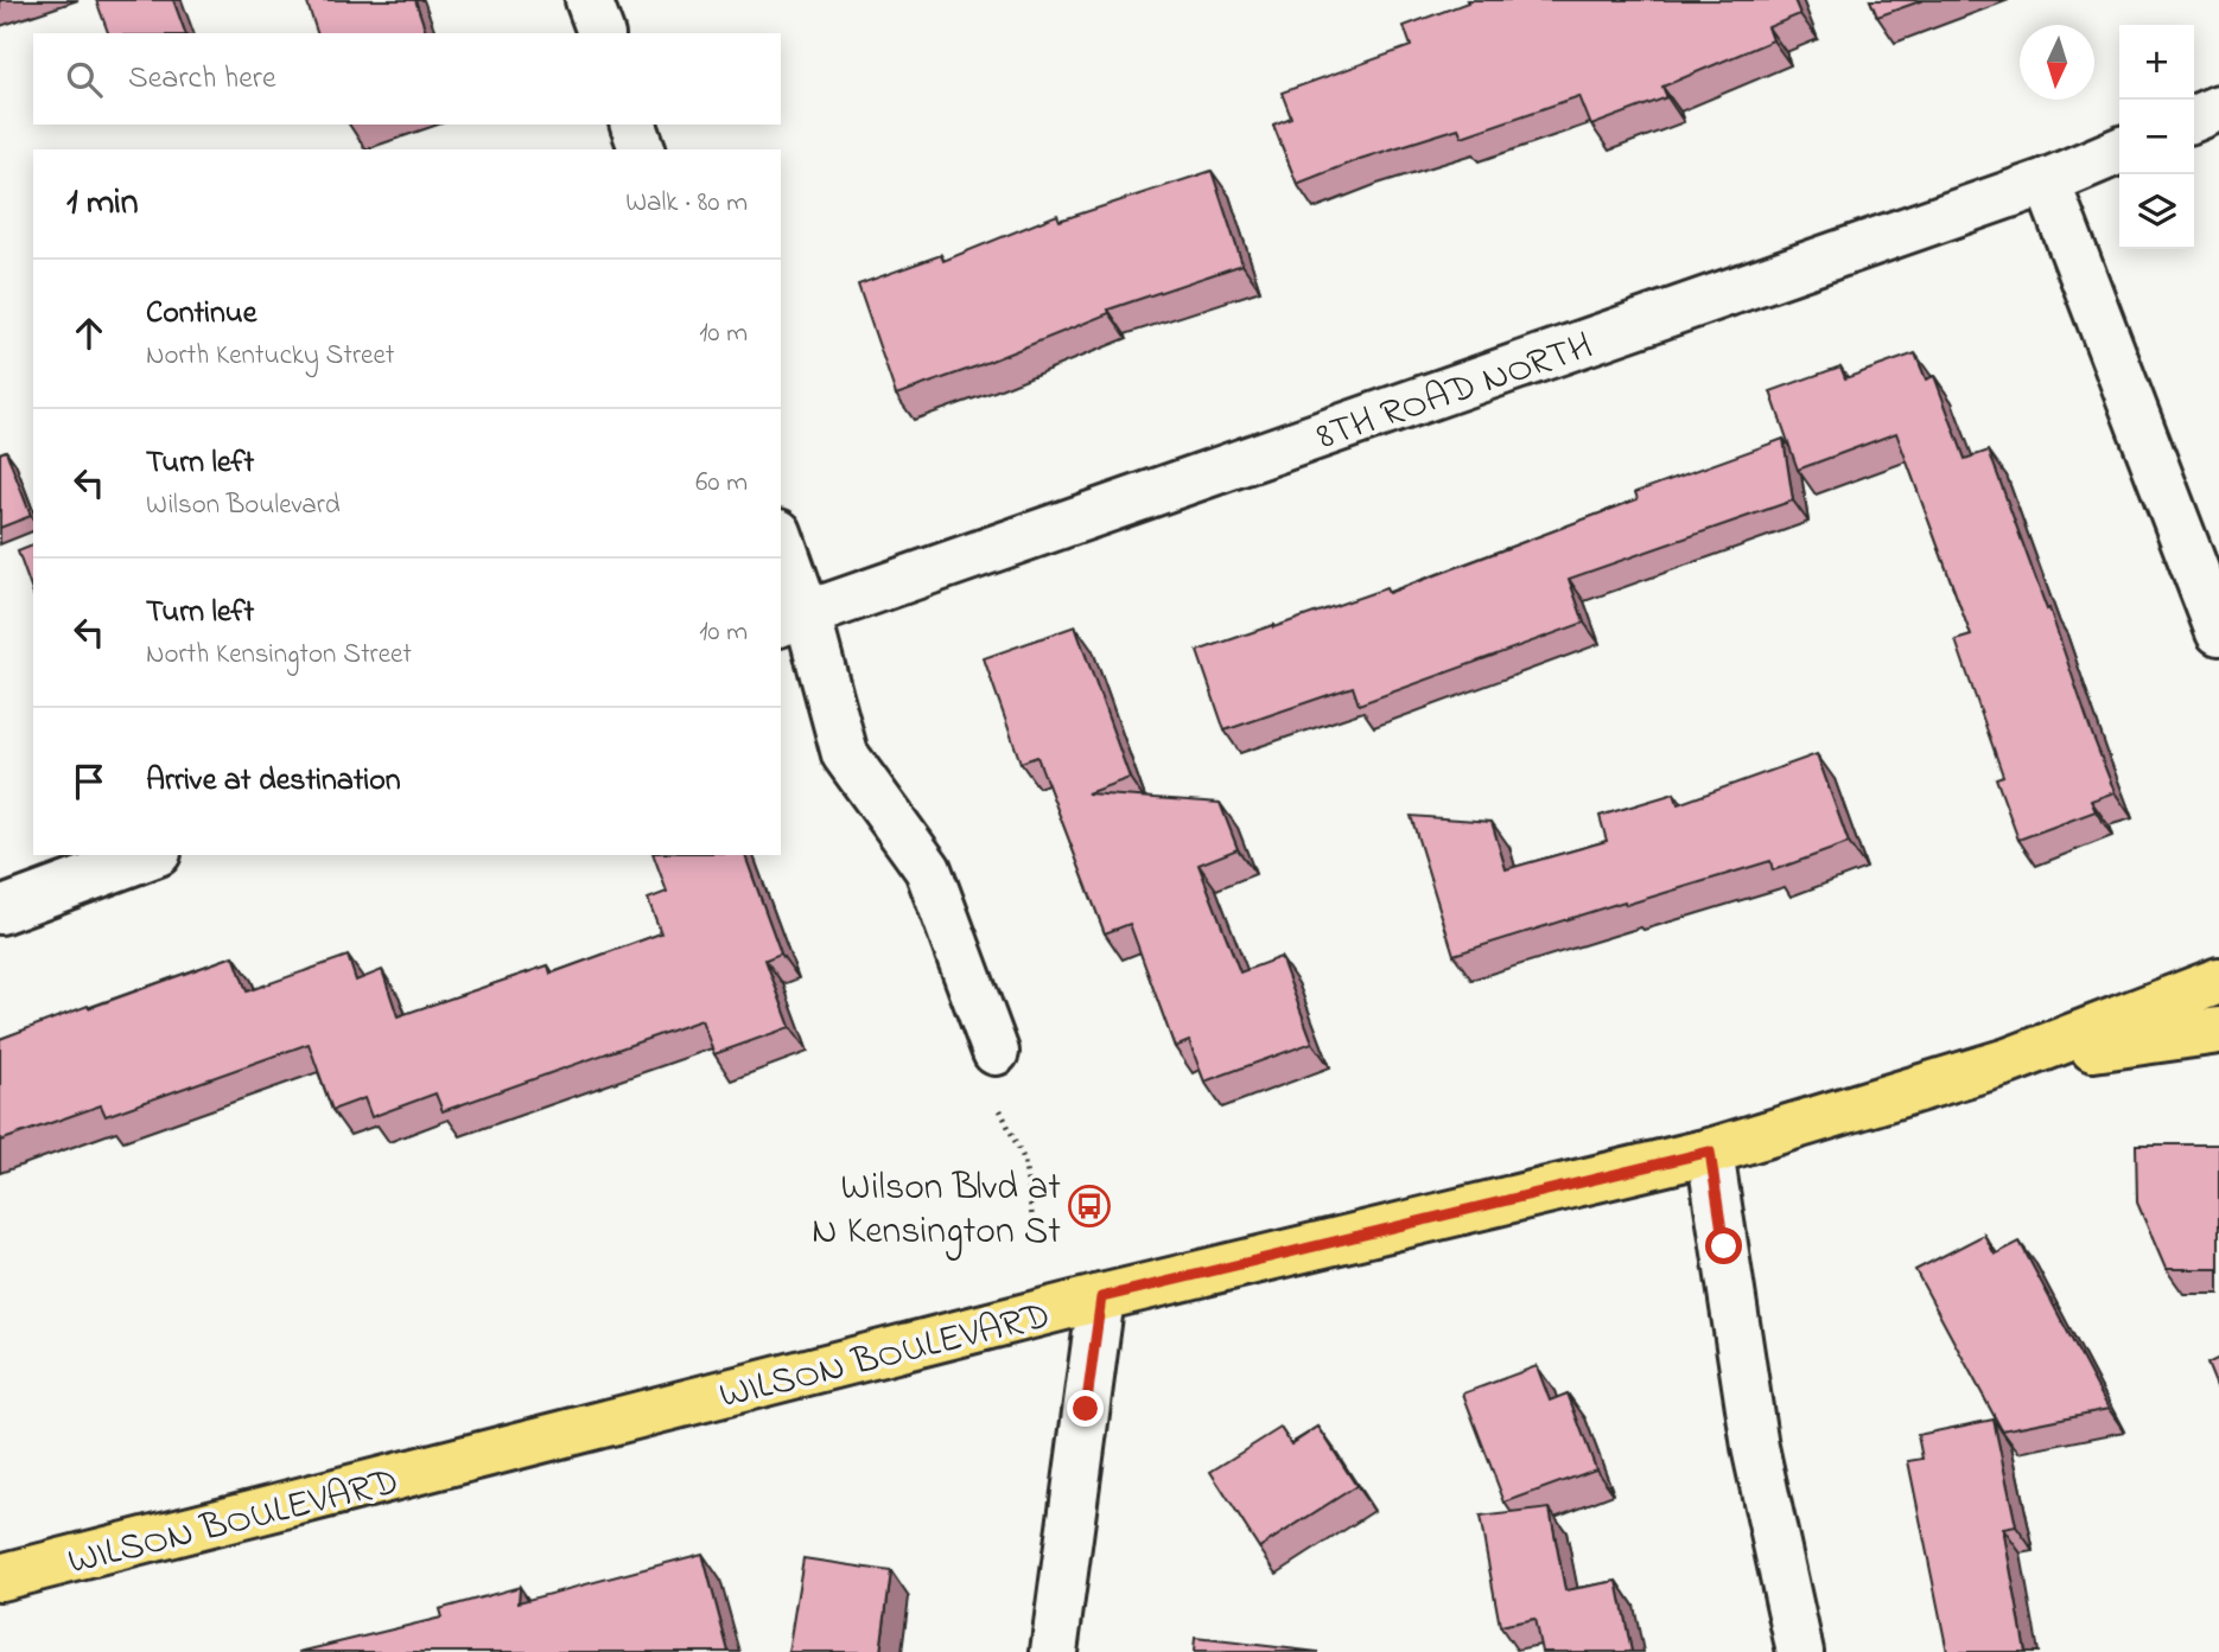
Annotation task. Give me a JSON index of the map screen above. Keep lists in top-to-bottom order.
{
  "streets": {
    "main road": ["WILSON BOULEVARD"],
    "street": ["8TH ROAD NORTH"]
  },
  "places": {
    "bus stop": ["Wilson Blvd at N Kensington St"]
  },
  "north": "bottom",
  "page": {
    "map_buttons": ["+", "−"],
    "search": "Search here",
    "heading": ["1 min", "Walk · 80 m"],
    "list": [
      ["Continue", "North Kentucky Street", "10 m"],
      ["Turn left", "Wilson Boulevard", "60 m"],
      ["Turn left", "North Kensington Street", "10 m"],
      "Arrive at destination"
    ]
  }
}
